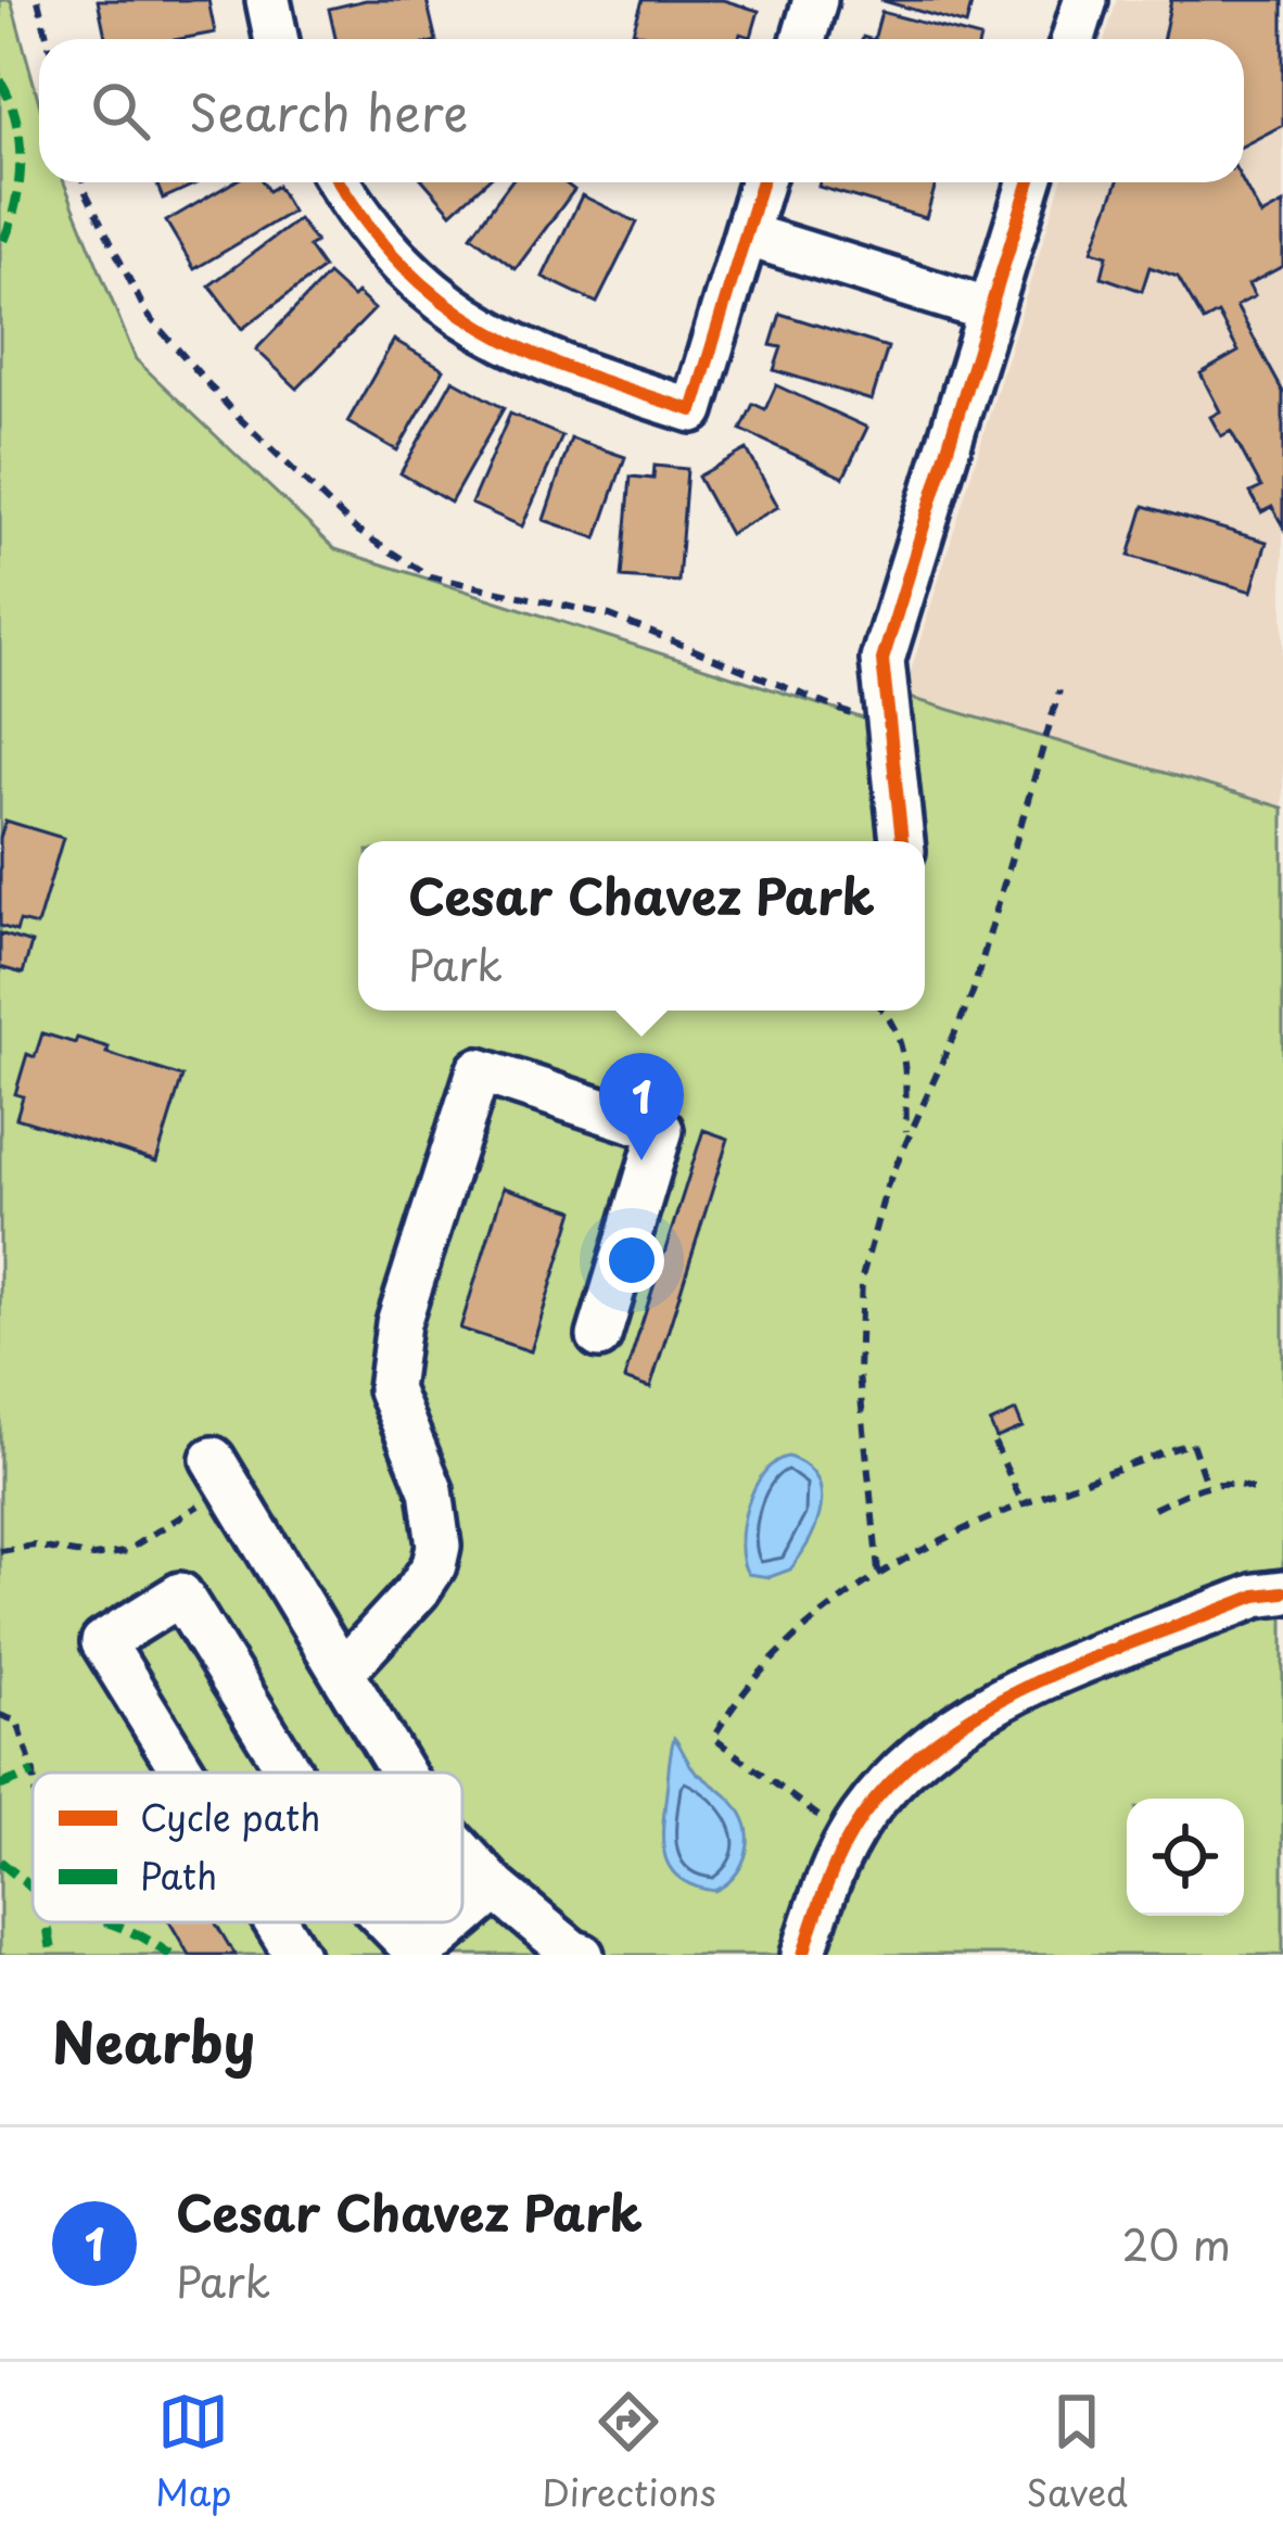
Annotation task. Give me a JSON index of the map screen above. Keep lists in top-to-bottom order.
{
  "legend": ["Cycle path", "Path"],
  "page": {
    "search": "Search here",
    "popup": ["Cesar Chavez Park", "Park"],
    "pins": "1",
    "heading": "Nearby",
    "list": [
      {
        "mark": "1",
        "name": "Cesar Chavez Park",
        "note": "Park",
        "value": "20 m"
      }
    ],
    "nav": ["Map", "Directions", "Saved"]
  }
}
